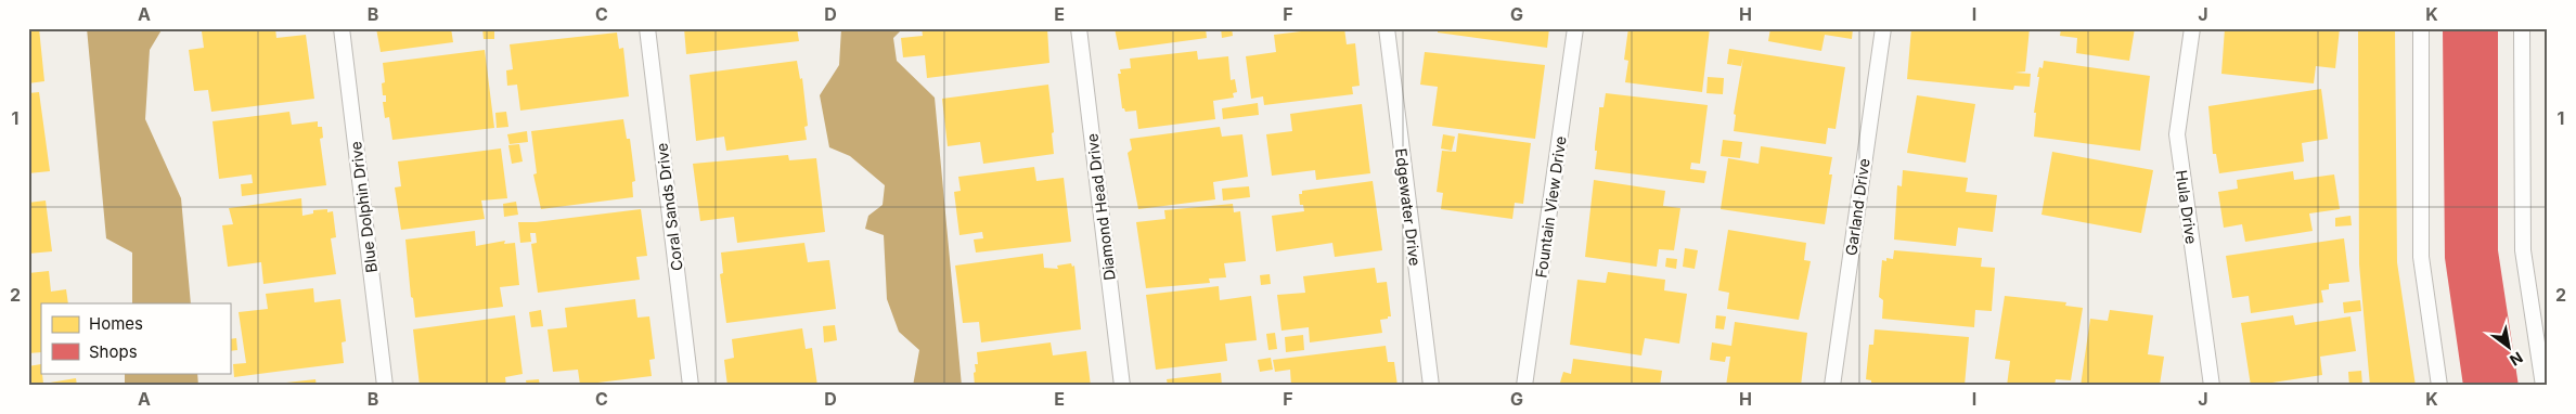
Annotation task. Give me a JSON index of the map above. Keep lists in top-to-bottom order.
{
  "streets": {
    "lane": [
      "Blue Dolphin Drive",
      "Coral Sands Drive",
      "Diamond Head Drive",
      "Edgewater Drive",
      "Fountain View Drive",
      "Garland Drive",
      "Hula Drive"
    ]
  },
  "legend": ["Homes", "Shops"],
  "north": "bottom right",
  "grid": {
    "columns": [
      "A",
      "B",
      "C",
      "D",
      "E",
      "F",
      "G",
      "H",
      "I",
      "J",
      "K"
    ],
    "rows": ["1", "2"]
  }
}
